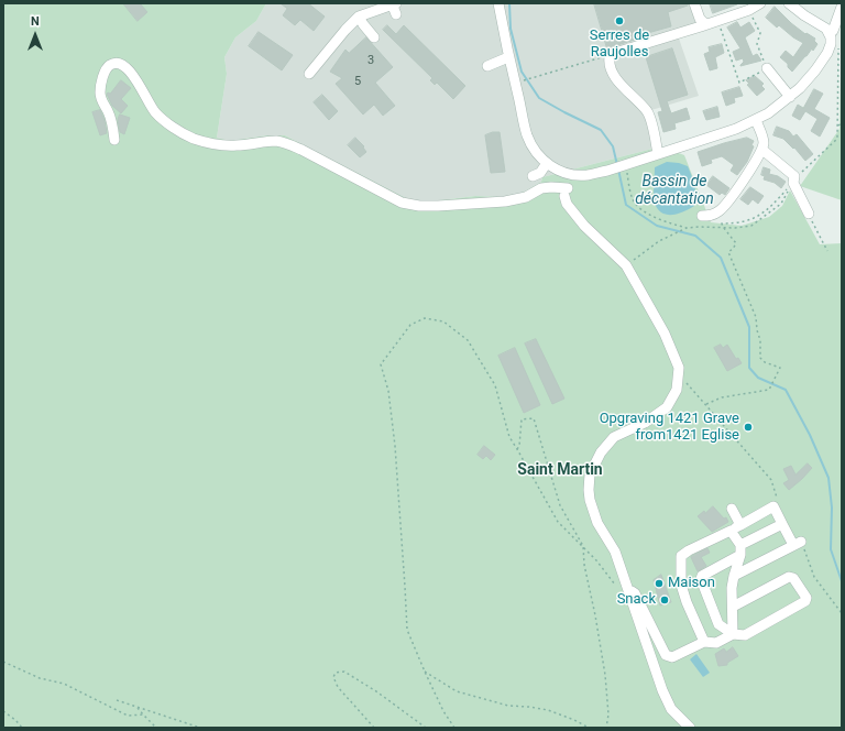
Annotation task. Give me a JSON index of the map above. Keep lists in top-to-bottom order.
{
  "districts": ["Saint Martin"],
  "water": ["Bassin de décantation"],
  "places": [
    "Serres de Raujolles",
    "Opgraving 1421 Grave from1421 Eglise",
    "Maison",
    "Snack"
  ],
  "house_numbers": ["3", "5"],
  "north": "top"
}
